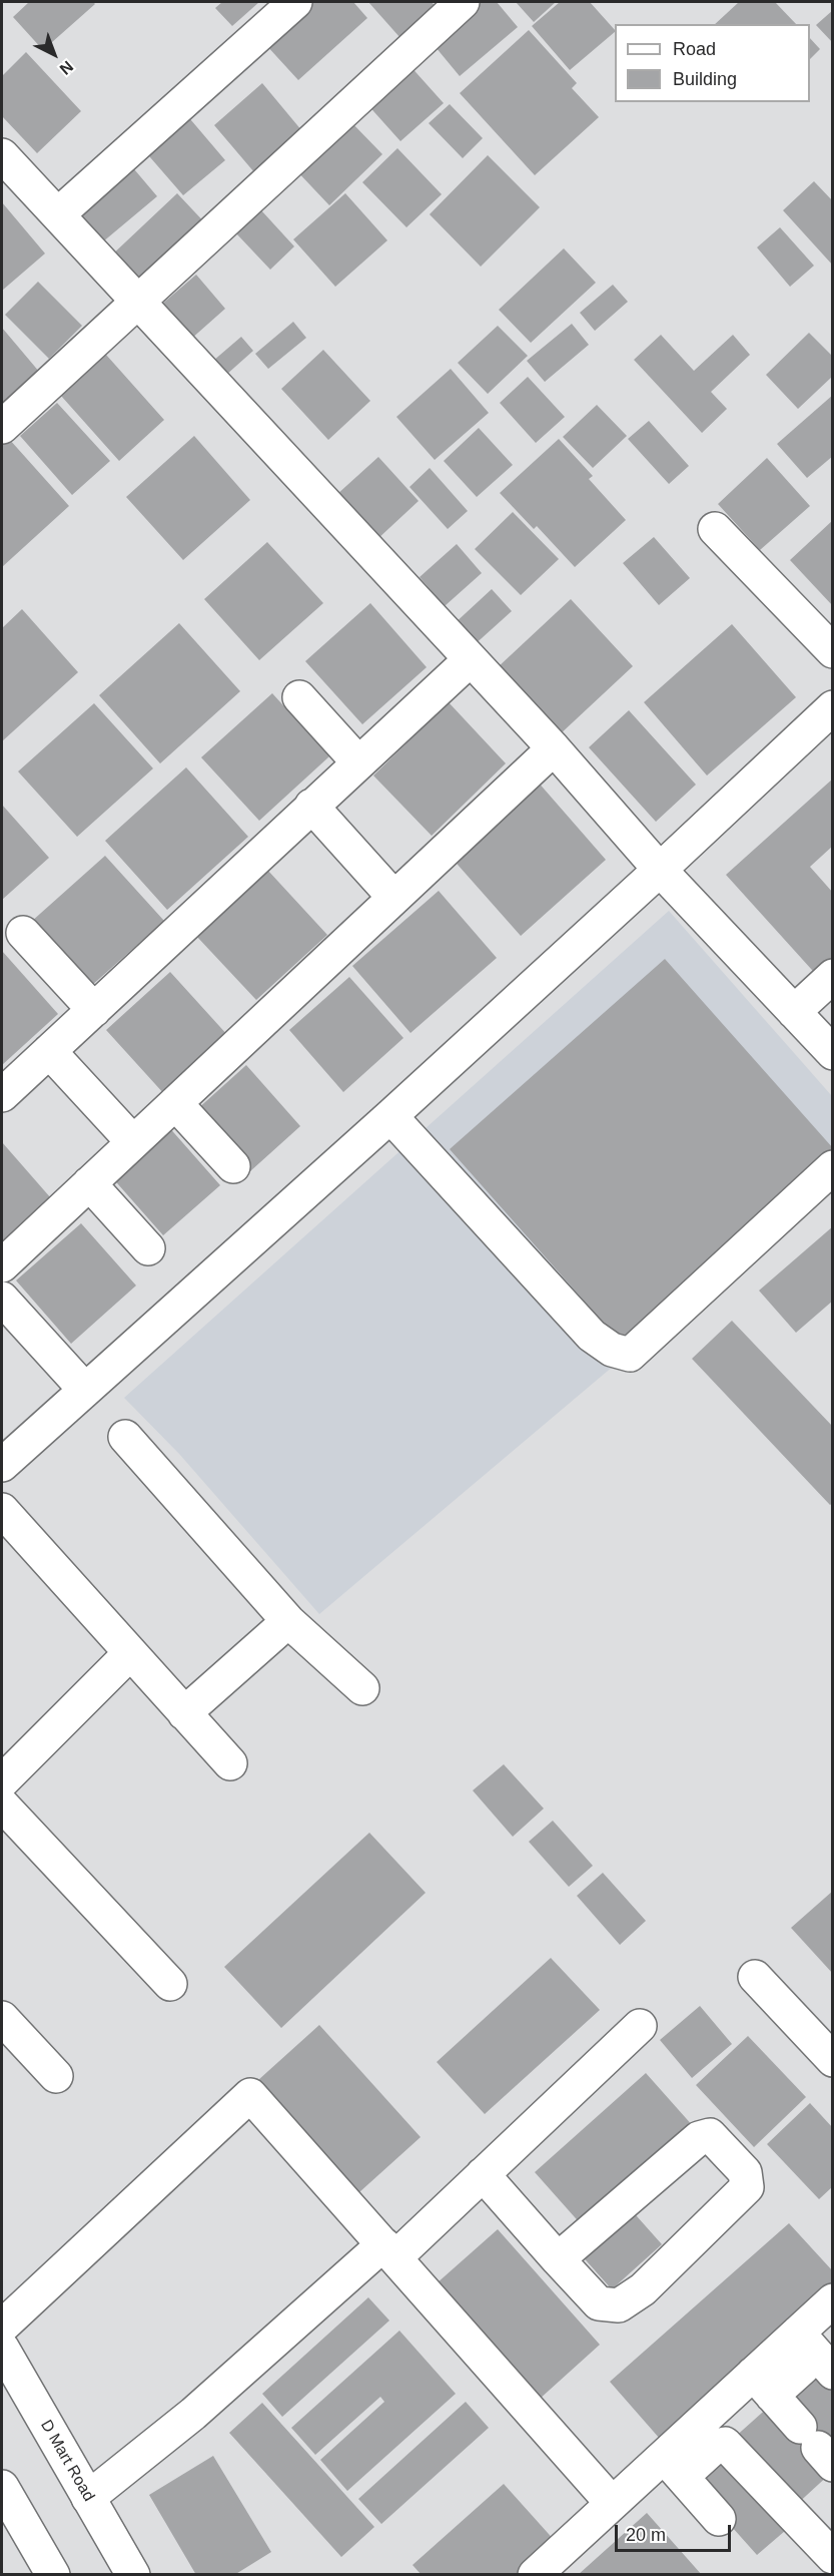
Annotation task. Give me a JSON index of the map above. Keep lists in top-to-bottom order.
{
  "streets": {
    "street": ["D Mart Road"]
  },
  "legend": ["Road", "Building"],
  "scale_bar": "20 m",
  "north": "bottom right"
}
